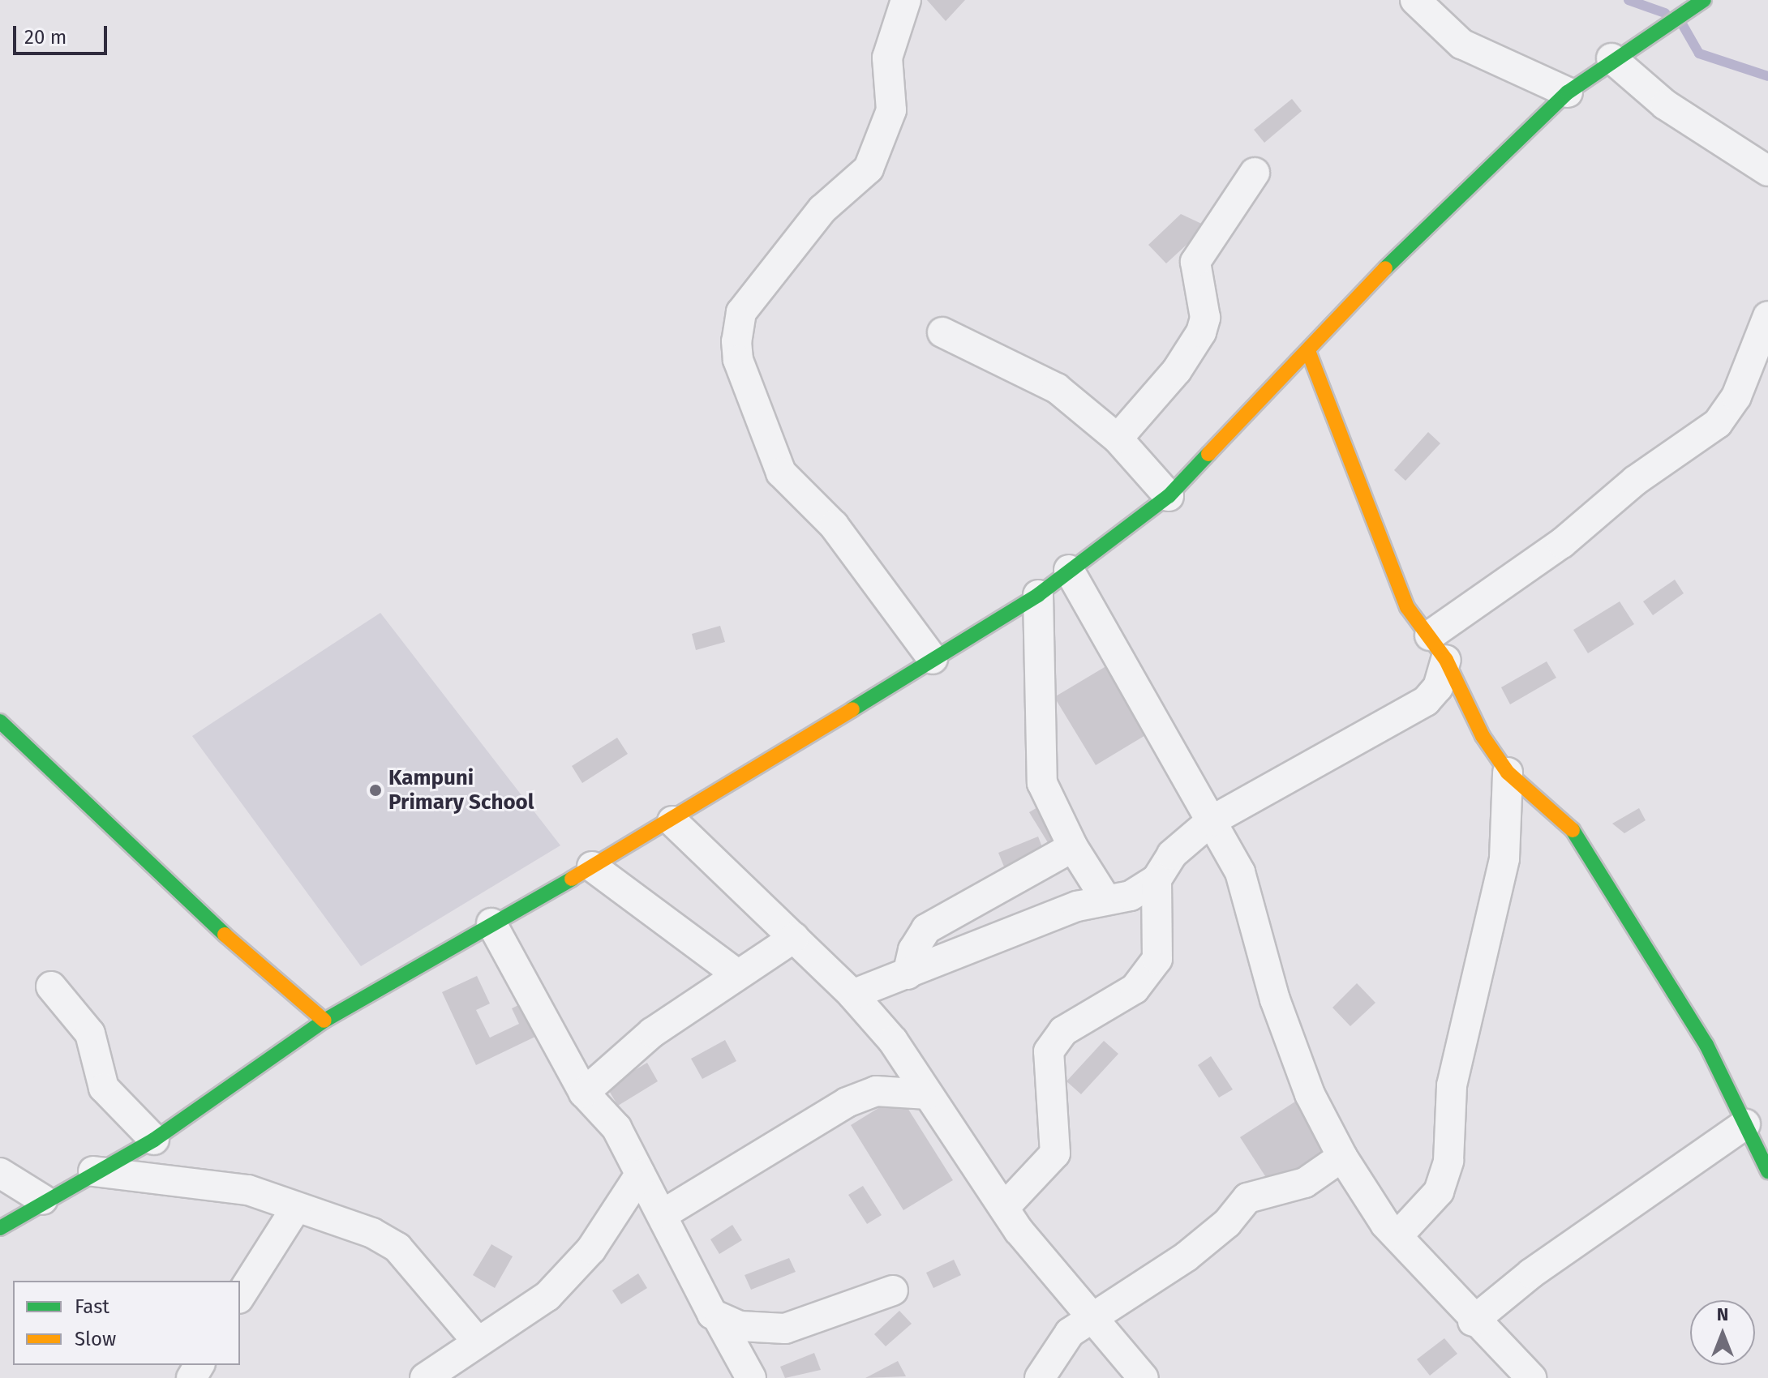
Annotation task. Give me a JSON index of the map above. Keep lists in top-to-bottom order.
{
  "places": ["Kampuni Primary School"],
  "legend": ["Fast", "Slow"],
  "scale_bar": "20 m",
  "north": "top"
}
